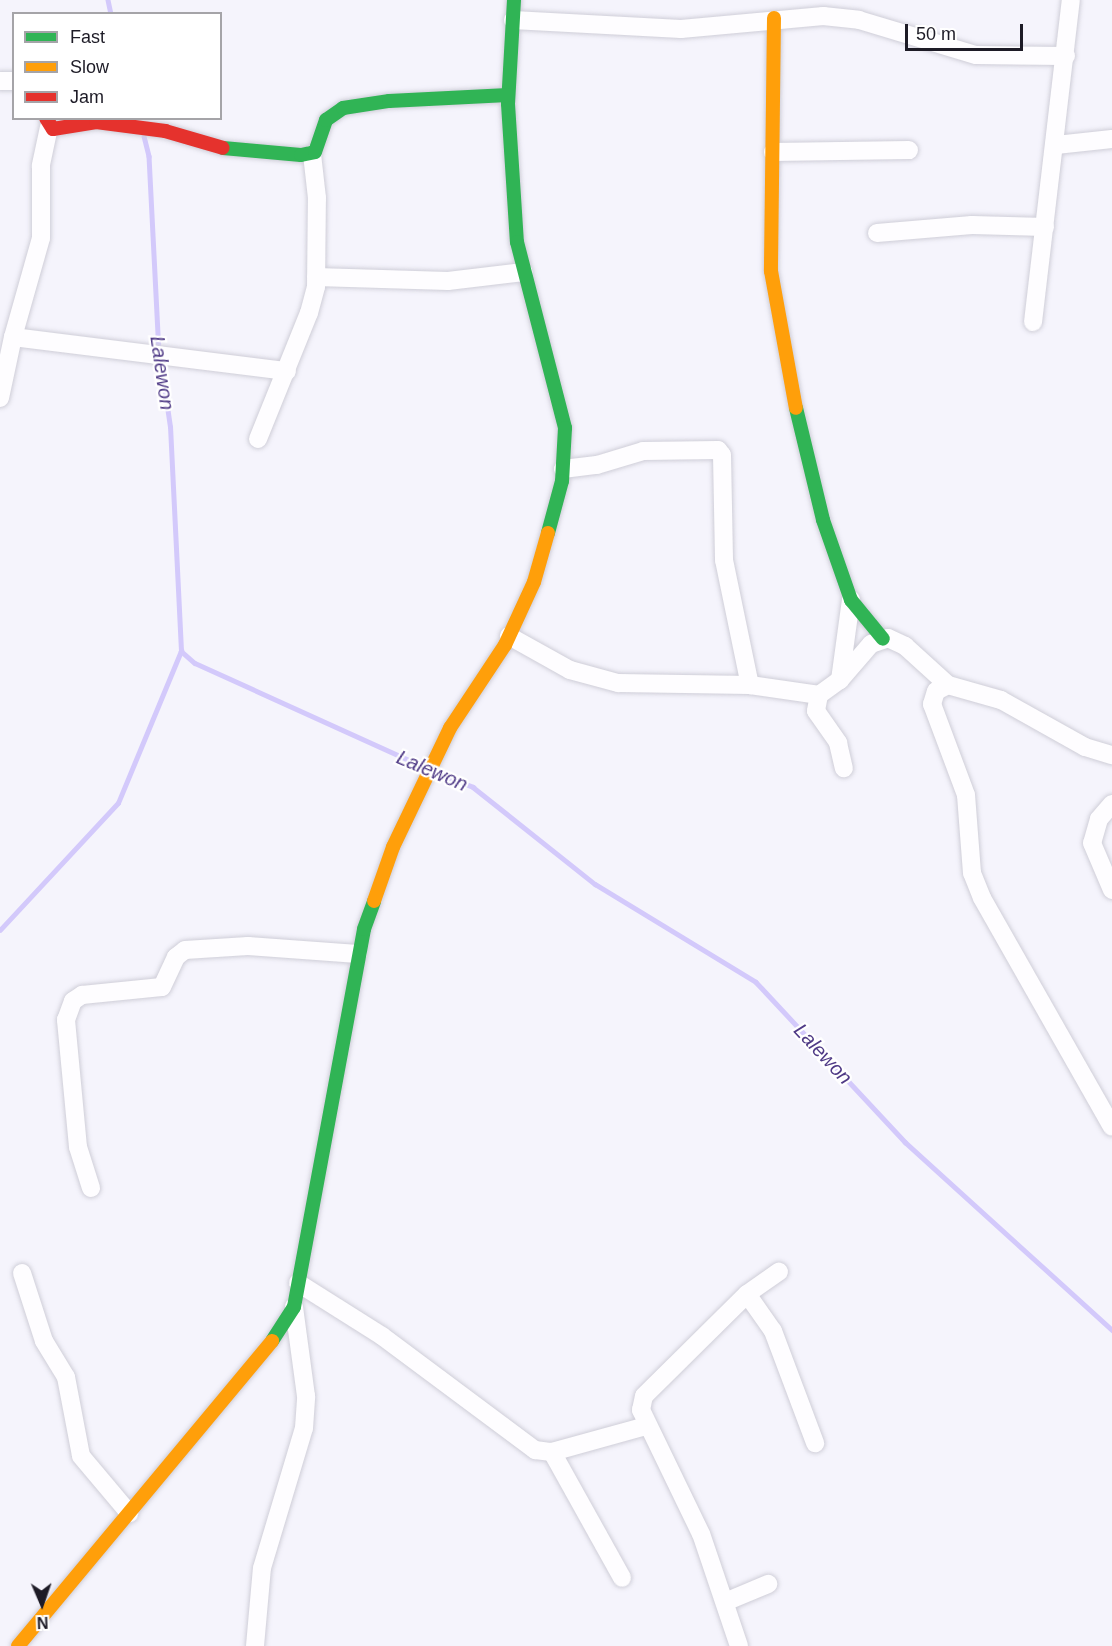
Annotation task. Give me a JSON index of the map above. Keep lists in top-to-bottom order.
{
  "water": ["Lalewon"],
  "legend": ["Fast", "Slow", "Jam"],
  "scale_bar": "50 m",
  "north": "bottom"
}
